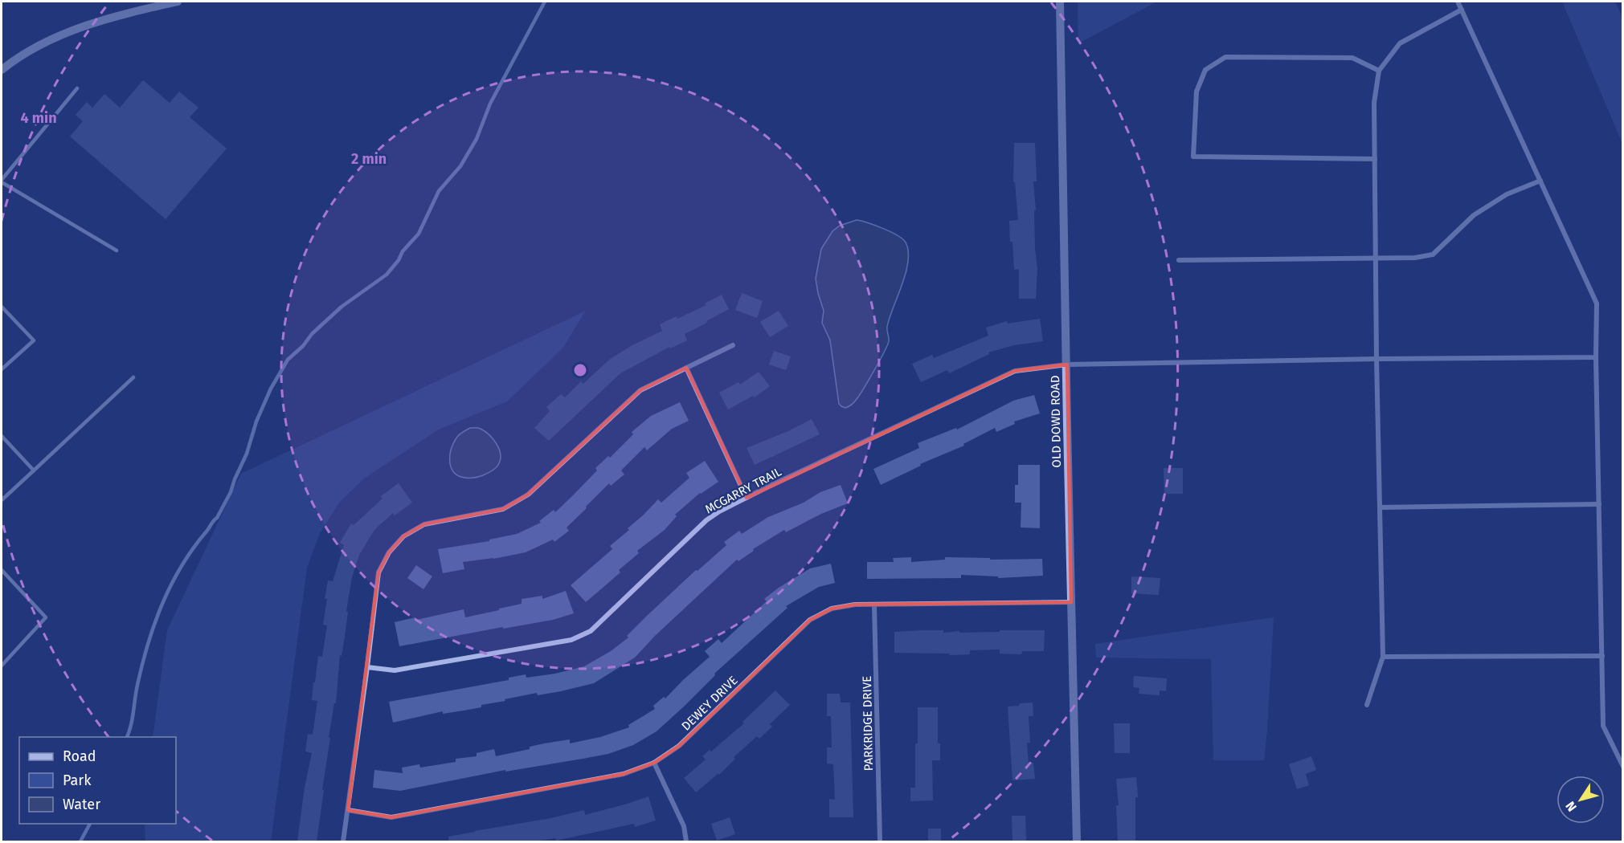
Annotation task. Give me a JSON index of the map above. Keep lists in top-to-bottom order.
{
  "streets": {
    "street": [
      "OLD DOWD ROAD",
      "MCGARRY TRAIL",
      "DEWEY DRIVE",
      "PARKRIDGE DRIVE"
    ]
  },
  "crossings": [
    ["OLD DOWD ROAD", "MCGARRY TRAIL"],
    ["OLD DOWD ROAD", "DEWEY DRIVE"],
    ["DEWEY DRIVE", "PARKRIDGE DRIVE"]
  ],
  "legend": ["Road", "Park", "Water"],
  "north": "bottom left",
  "rings": ["4 min", "2 min"]
}
